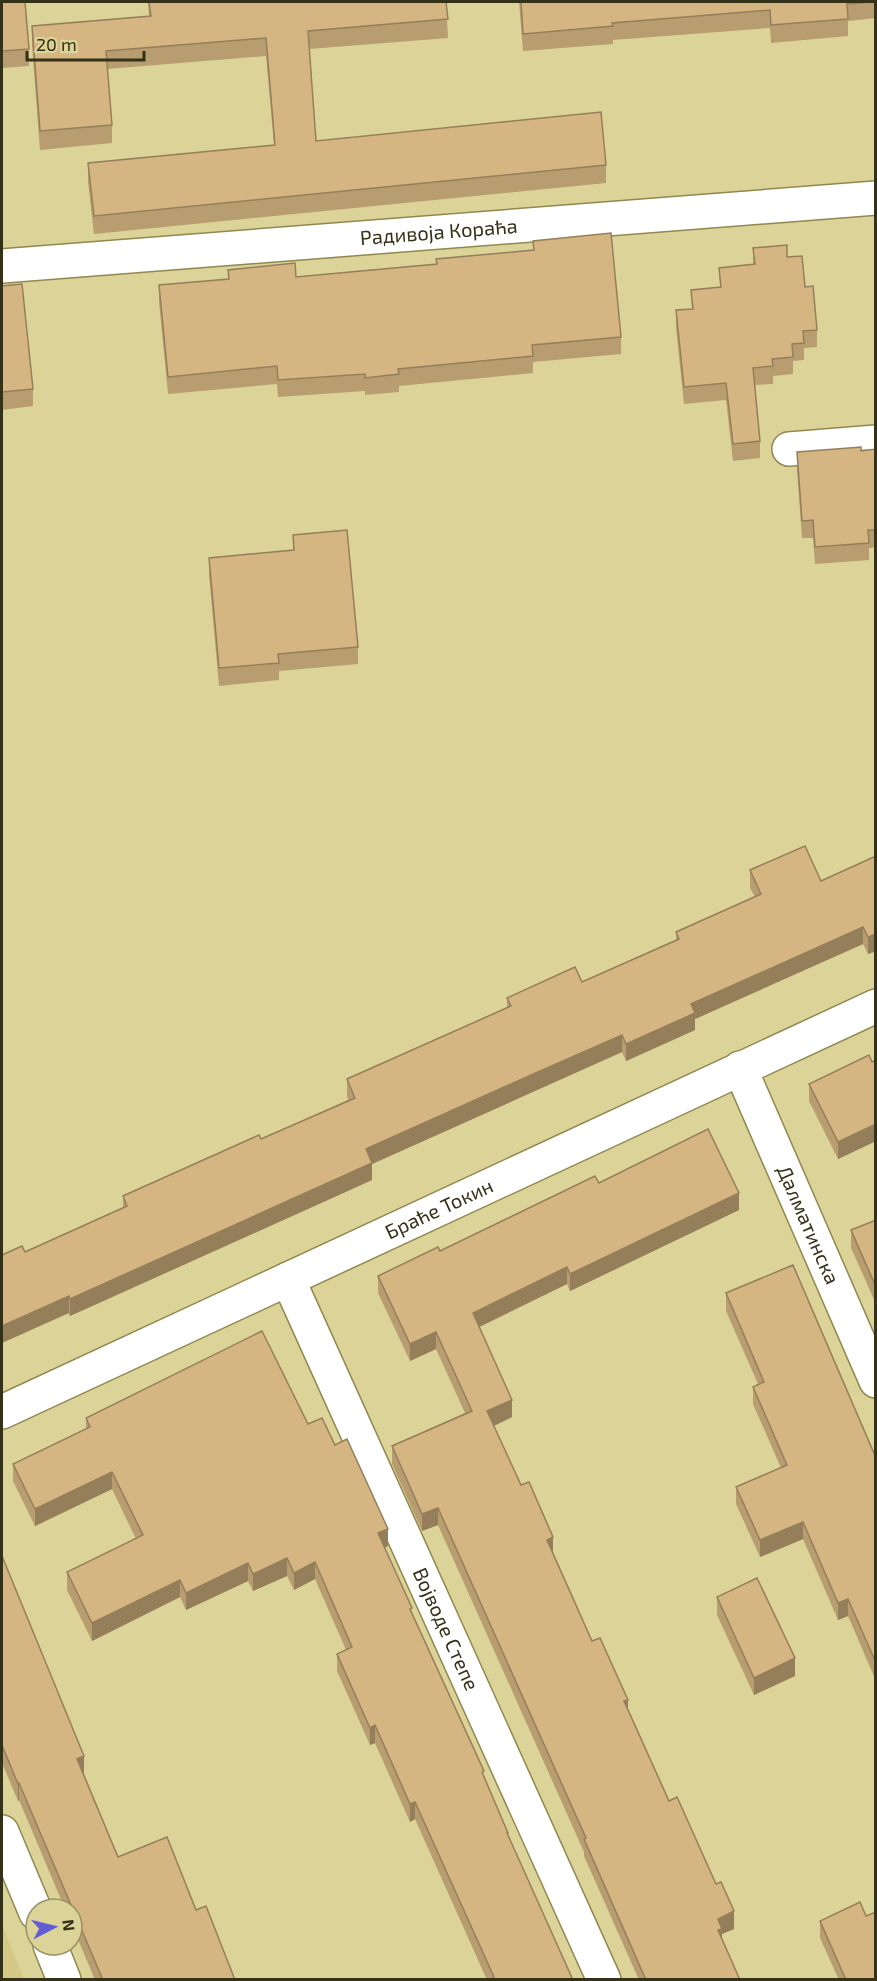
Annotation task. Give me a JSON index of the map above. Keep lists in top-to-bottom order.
{
  "streets": {
    "street": [
      "Радивоја Кораћа",
      "Браће Токин",
      "Далматинска",
      "Војводе Степе"
    ]
  },
  "crossings": [
    ["Браће Токин", "Далматинска"],
    ["Браће Токин", "Војводе Степе"]
  ],
  "scale_bar": "20 m",
  "north": "right"
}
